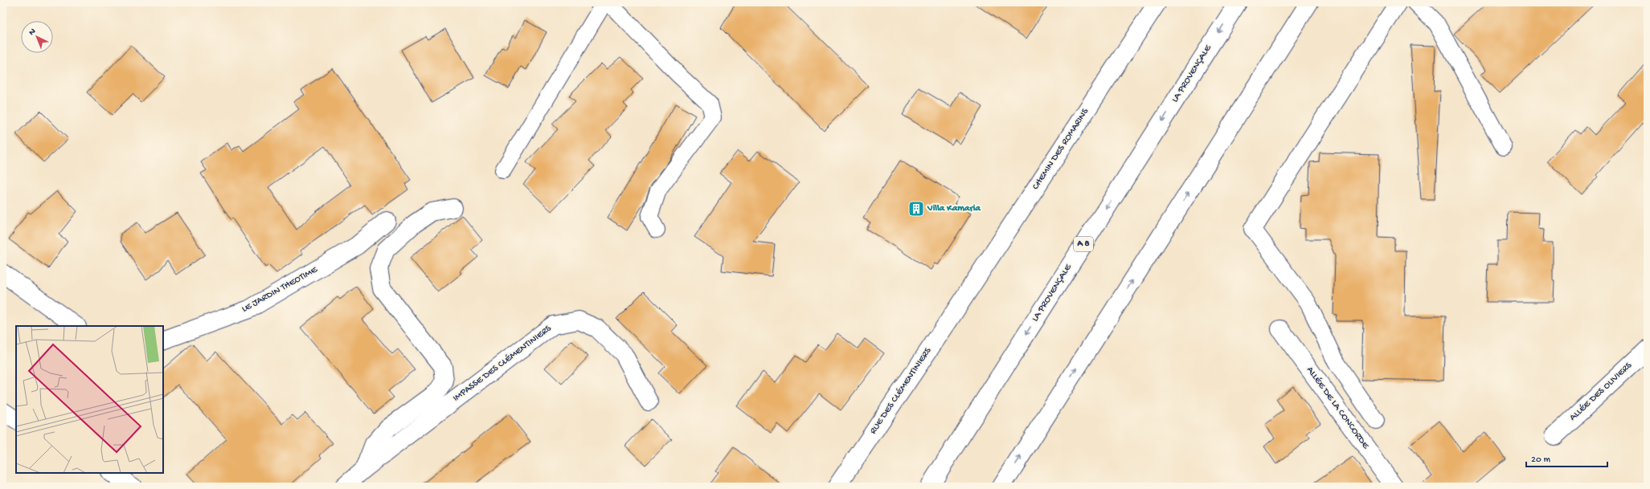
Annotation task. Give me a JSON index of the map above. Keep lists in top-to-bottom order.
{
  "streets": {
    "main road": [
      "LA PROVENÇALE",
      "CHEMIN DES ROMARINS",
      "A 8",
      "LE JARDIN THEOTIME",
      "IMPASSE DES CLÉMENTINIERS",
      "RUE DES CLÉMENTINIERS",
      "ALLÉE DES OLIVIERS",
      "ALLÉE DE LA CONCORDE"
    ]
  },
  "crossings": [
    ["CHEMIN DES ROMARINS", "RUE DES CLÉMENTINIERS"]
  ],
  "places": {
    "building": ["Villa Kamaria"]
  },
  "scale_bar": "20 m",
  "north": "top left"
}
